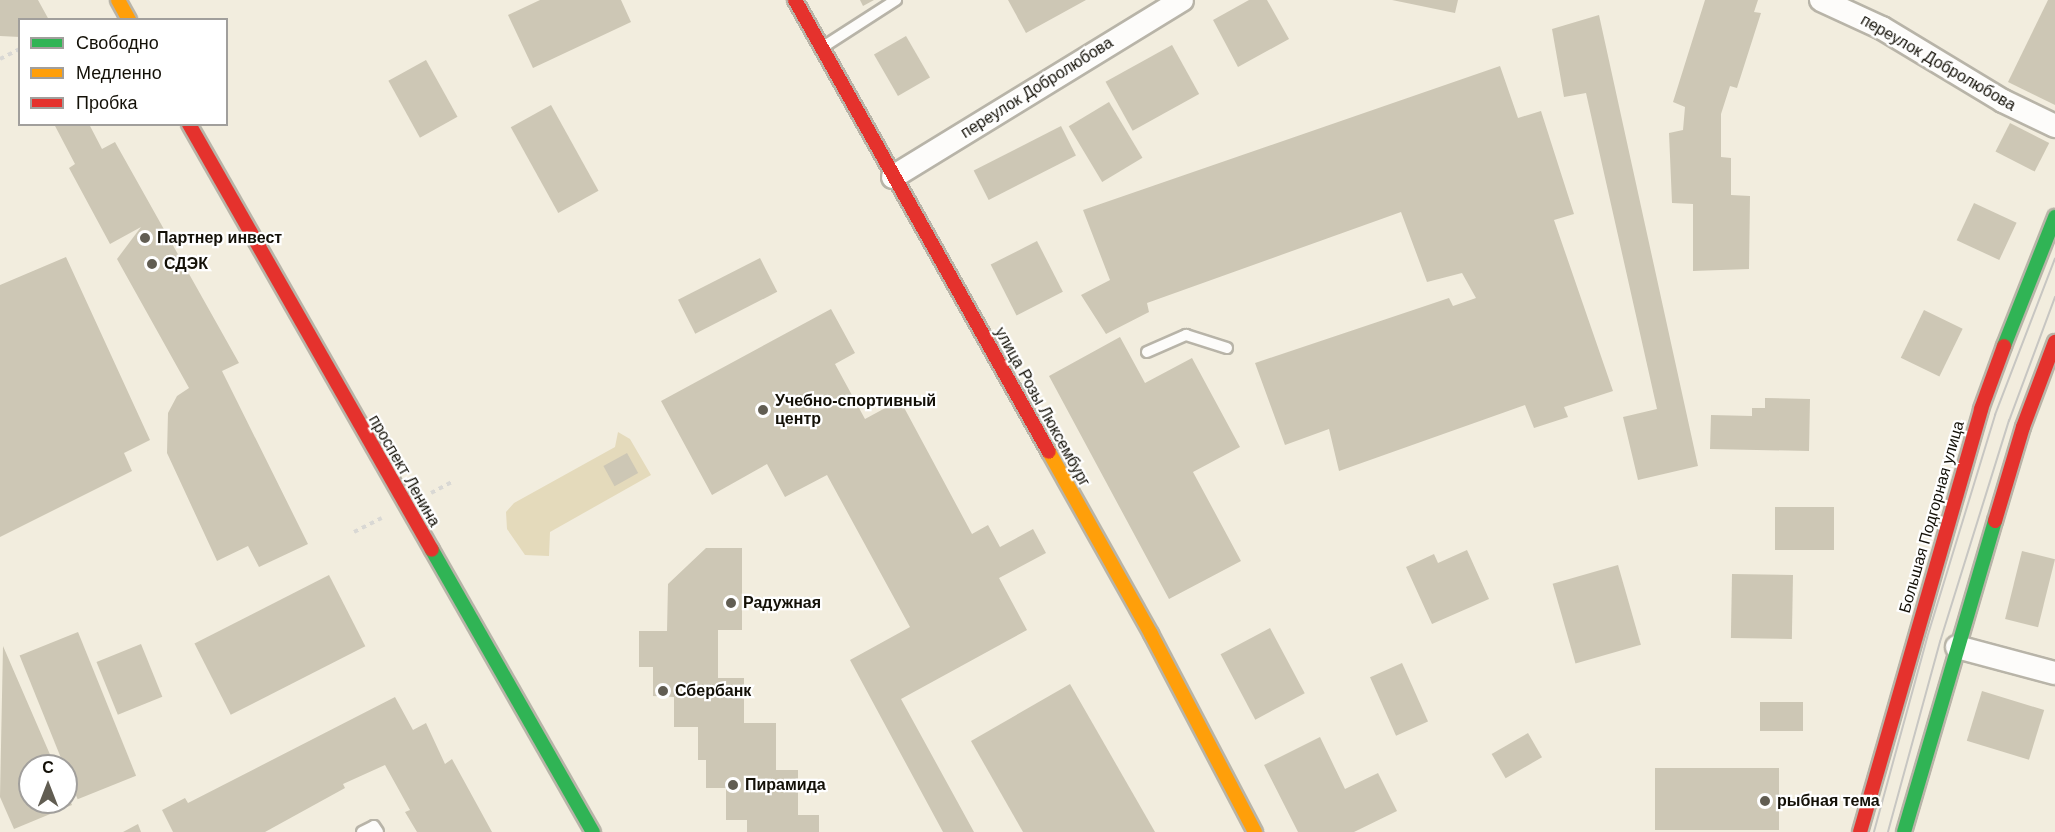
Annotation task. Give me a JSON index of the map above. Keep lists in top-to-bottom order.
{
  "streets": {
    "main road": ["улица Розы Люксембург", "проспект Ленина", "Большая Подгорная улица"],
    "street": ["переулок Добролюбова"]
  },
  "crossings": [
    ["переулок Добролюбова", "улица Розы Люксембург"]
  ],
  "places": [
    "Партнер инвест",
    "СДЭК",
    "Учебно-спортивный центр",
    "Радужная",
    "Сбербанк",
    "Пирамида",
    "рыбная тема"
  ],
  "legend": ["Свободно", "Медленно", "Пробка"],
  "north": "top"
}
